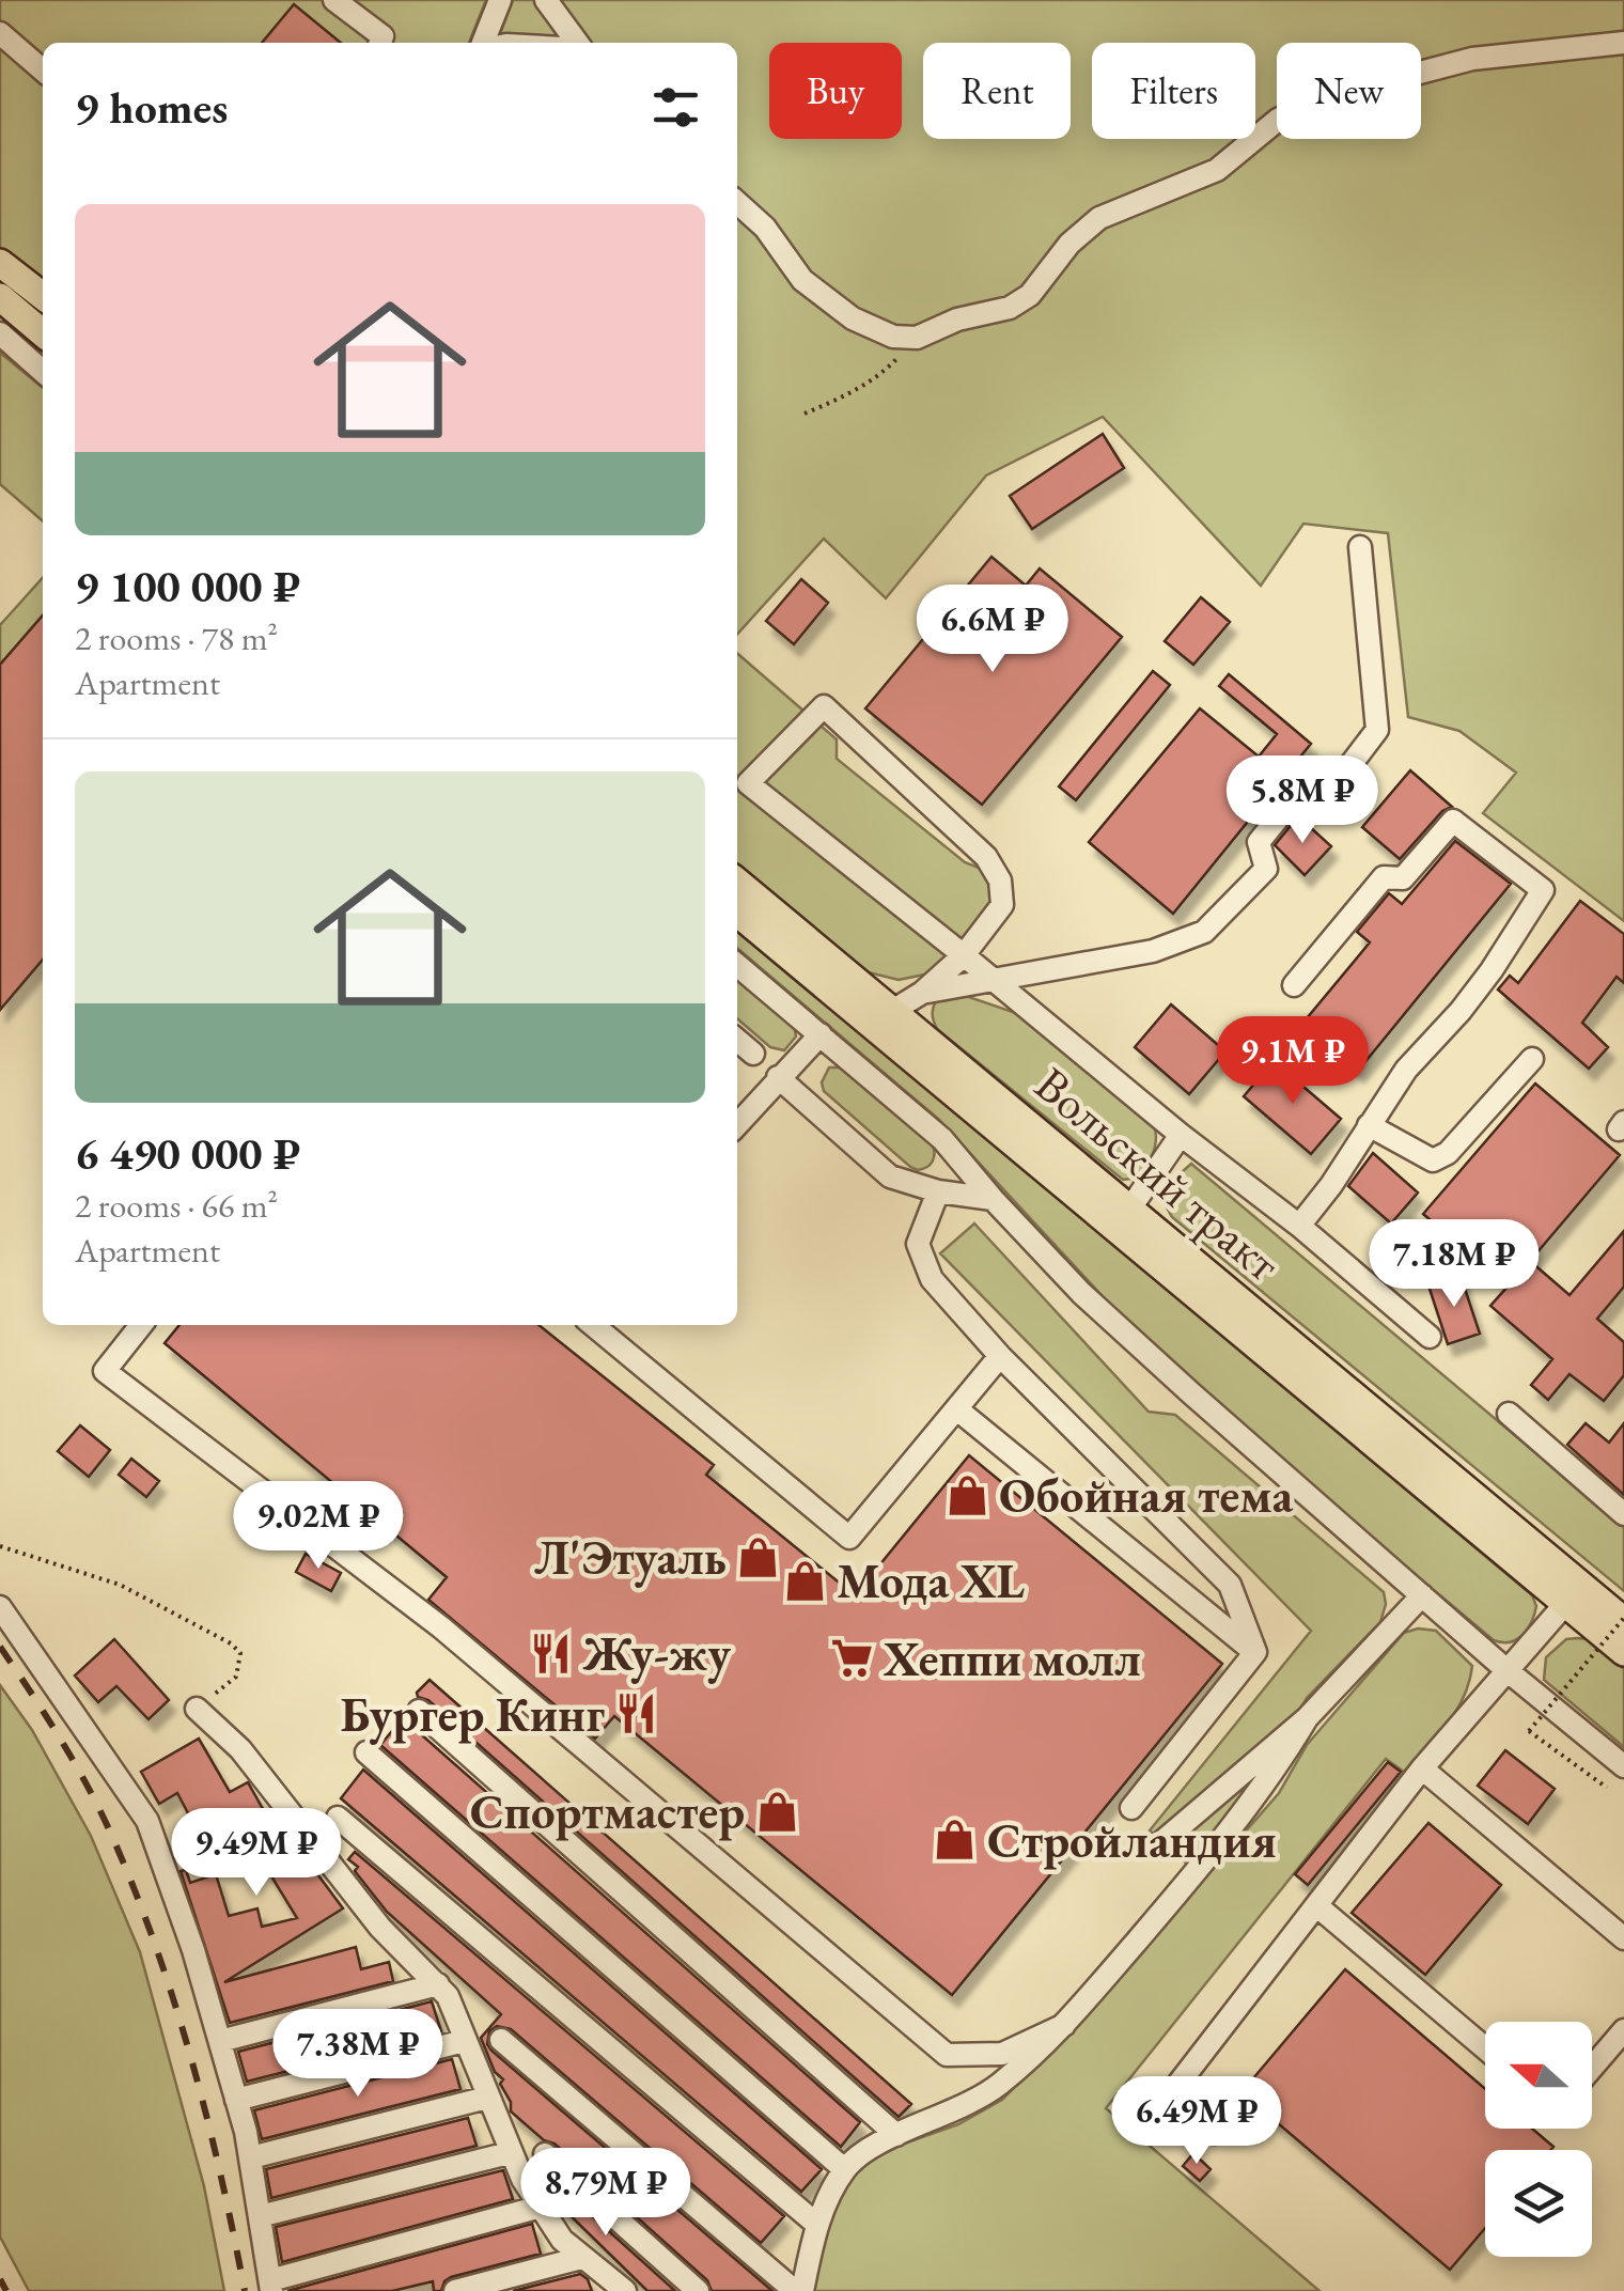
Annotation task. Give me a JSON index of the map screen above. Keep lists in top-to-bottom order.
{
  "streets": {
    "main road": ["Вольский тракт"]
  },
  "places": {
    "shop": [
      "Обойная тема",
      "Л'Этуаль",
      "Мода XL",
      "Спортмастер",
      "Стройландия"
    ],
    "restaurant": ["Жу-жу", "Бургер Кинг"],
    "supermarket": ["Хеппи молл"]
  },
  "north": "left",
  "page": {
    "chip": [
      "Buy",
      "Rent",
      "Filters",
      "New"
    ],
    "heading": "9 homes",
    "list": [
      {
        "name": "9 100 000 ₽",
        "note": "2 rooms · 78 m² · Apartment"
      },
      {
        "name": "6 490 000 ₽",
        "note": "2 rooms · 66 m² · Apartment"
      }
    ],
    "price": [
      "6.6M ₽",
      "5.8M ₽",
      "9.1M ₽",
      "7.18M ₽",
      "9.02M ₽",
      "9.49M ₽",
      "7.38M ₽",
      "6.49M ₽",
      "8.79M ₽"
    ]
  }
}
